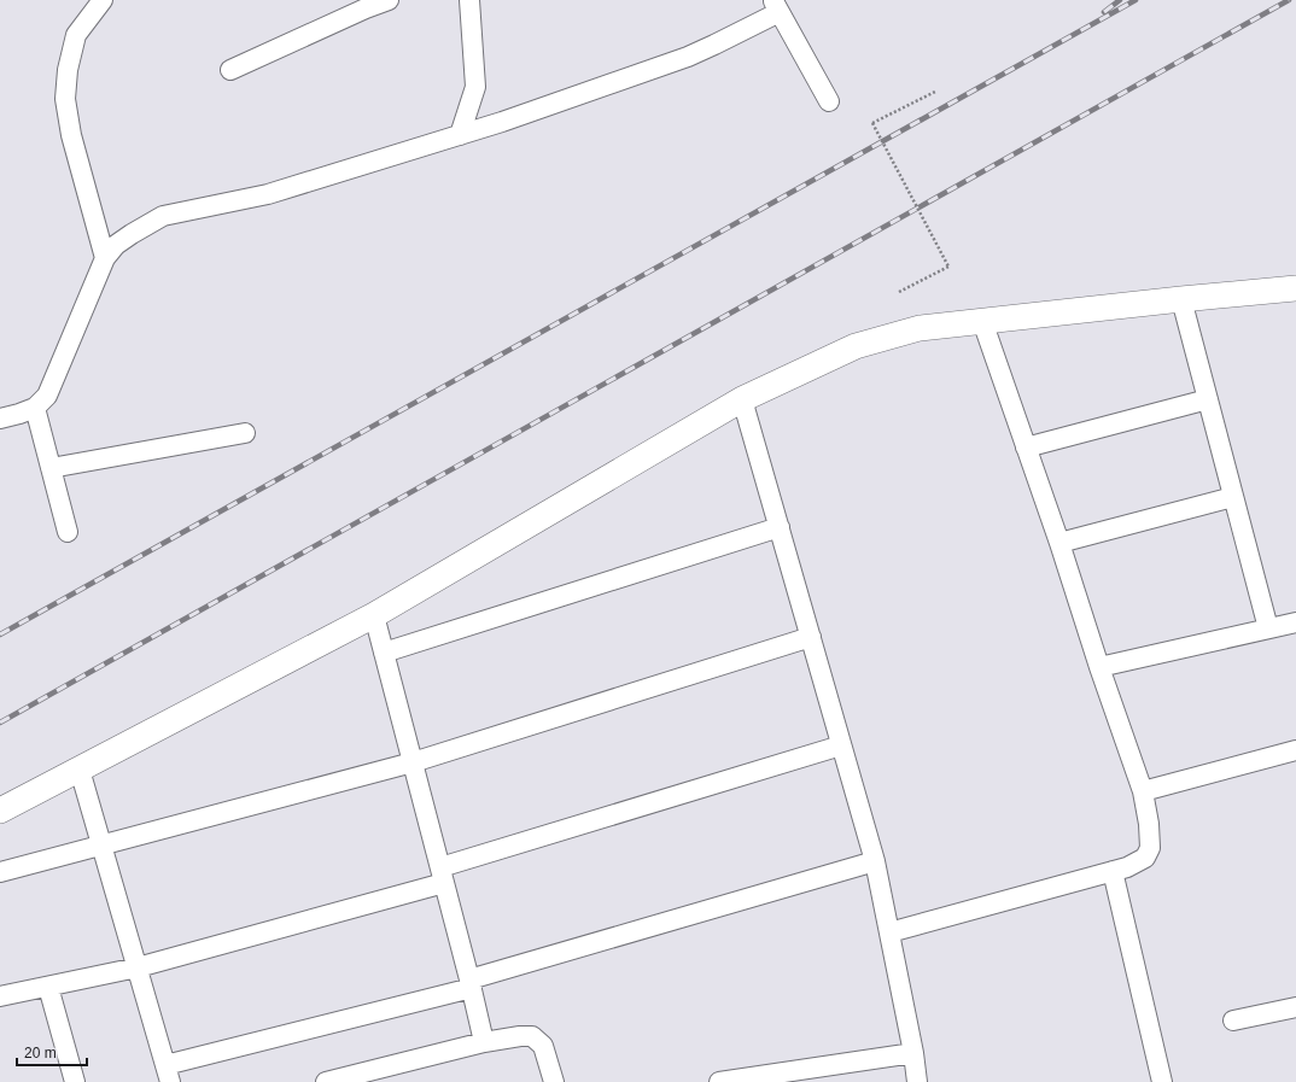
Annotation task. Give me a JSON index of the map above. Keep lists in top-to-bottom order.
{
  "scale_bar": "20 m"
}
